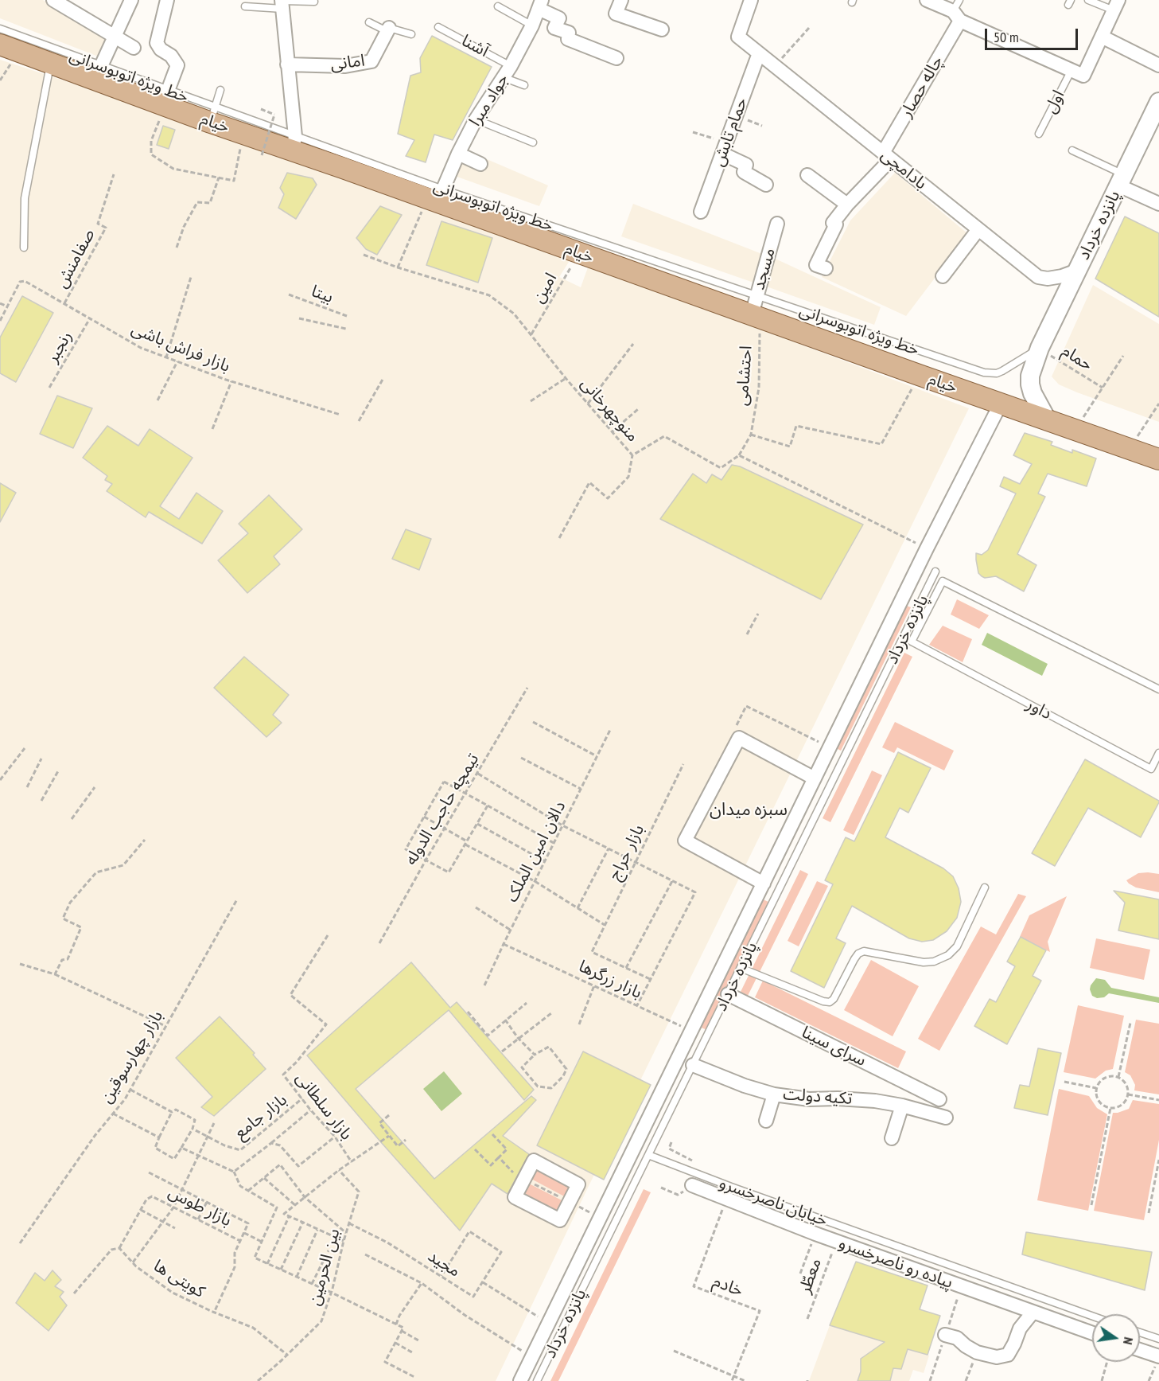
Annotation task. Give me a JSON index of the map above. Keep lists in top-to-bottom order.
{
  "streets": {
    "main road": ["خیام", "پانزده خرداد"],
    "street": [
      "امانی",
      "چاله حصار",
      "جواد مبرا",
      "حمام تابش",
      "بادامچی",
      "مسجد",
      "سرای سینا",
      "تکیه دولت",
      "پیاده رو ناصرخسرو"
    ],
    "lane": [
      "آشنا",
      "خط ویژه اتوبوسرانی",
      "اول",
      "داور",
      "خیابان ناصرخسرو"
    ],
    "path": [
      "صفامنش",
      "امین",
      "بیتا",
      "رنجبر",
      "بازار فراش باشی",
      "حمام",
      "احتشامی",
      "منوچهرخانی",
      "تیمچه حاجب الدوله",
      "دالان امین الملک",
      "بازار حراج",
      "بازار زرگرها",
      "بازار چهارسوقین",
      "بازار سلطانی",
      "بازار جامع",
      "بازار طوس",
      "مجید",
      "بین الحرمین",
      "معطّر",
      "کویتی ها",
      "خادم"
    ]
  },
  "crossings": [
    ["آشنا", "جواد مبرا"],
    ["خط ویژه اتوبوسرانی", "جواد مبرا"],
    ["خط ویژه اتوبوسرانی", "خیام"],
    ["خط ویژه اتوبوسرانی", "پانزده خرداد"],
    ["خط ویژه اتوبوسرانی", "مسجد"],
    ["خط ویژه اتوبوسرانی", "حمام"],
    ["چاله حصار", "بادامچی"],
    ["جواد مبرا", "خیام"],
    ["خیام", "پانزده خرداد"],
    ["خیام", "مسجد"],
    ["خیام", "امین"],
    ["خیام", "حمام"],
    ["خیام", "احتشامی"],
    ["حمام تابش", "بادامچی"],
    ["بادامچی", "پانزده خرداد"],
    ["پانزده خرداد", "حمام"],
    ["پانزده خرداد", "داور"],
    ["پانزده خرداد", "سرای سینا"],
    ["پانزده خرداد", "تکیه دولت"],
    ["پانزده خرداد", "خیابان ناصرخسرو"],
    ["صفامنش", "بازار فراش باشی"],
    ["مسجد", "احتشامی"],
    ["امین", "منوچهرخانی"],
    ["رنجبر", "بازار فراش باشی"],
    ["دالان امین الملک", "بازار زرگرها"],
    ["بازار سلطانی", "بازار جامع"],
    ["بازار طوس", "کویتی ها"],
    ["پیاده رو ناصرخسرو", "معطّر"],
    ["پیاده رو ناصرخسرو", "خادم"],
    ["مجید", "بین الحرمین"],
    ["بین الحرمین", "کویتی ها"]
  ],
  "districts": ["سبزه میدان"],
  "scale_bar": "50 m",
  "north": "right"
}
